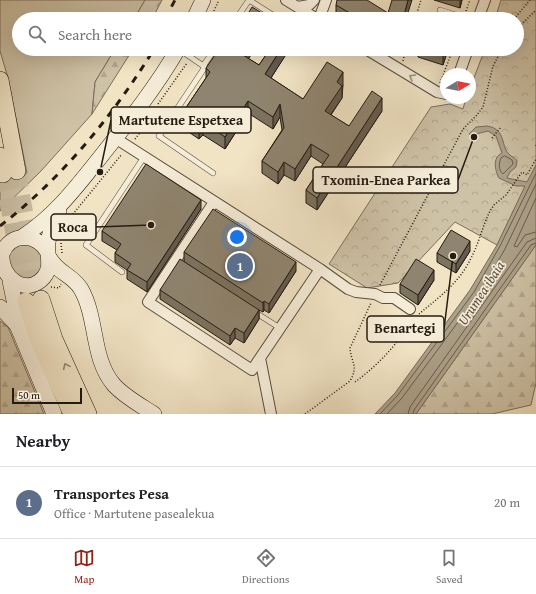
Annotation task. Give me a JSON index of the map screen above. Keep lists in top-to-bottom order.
{
  "water": ["Urumea ibaia"],
  "places": [
    "Txomin-Enea Parkea",
    "Martutene Espetxea",
    "Roca",
    "Benartegi"
  ],
  "scale_bar": "50 m",
  "north": "right",
  "page": {
    "search": "Search here",
    "pins": "1",
    "scale": "50 m",
    "heading": "Nearby",
    "list": [
      {
        "mark": "1",
        "name": "Transportes Pesa",
        "note": "Office · Martutene pasealekua",
        "value": "20 m"
      }
    ],
    "nav": ["Map", "Directions", "Saved"]
  }
}
